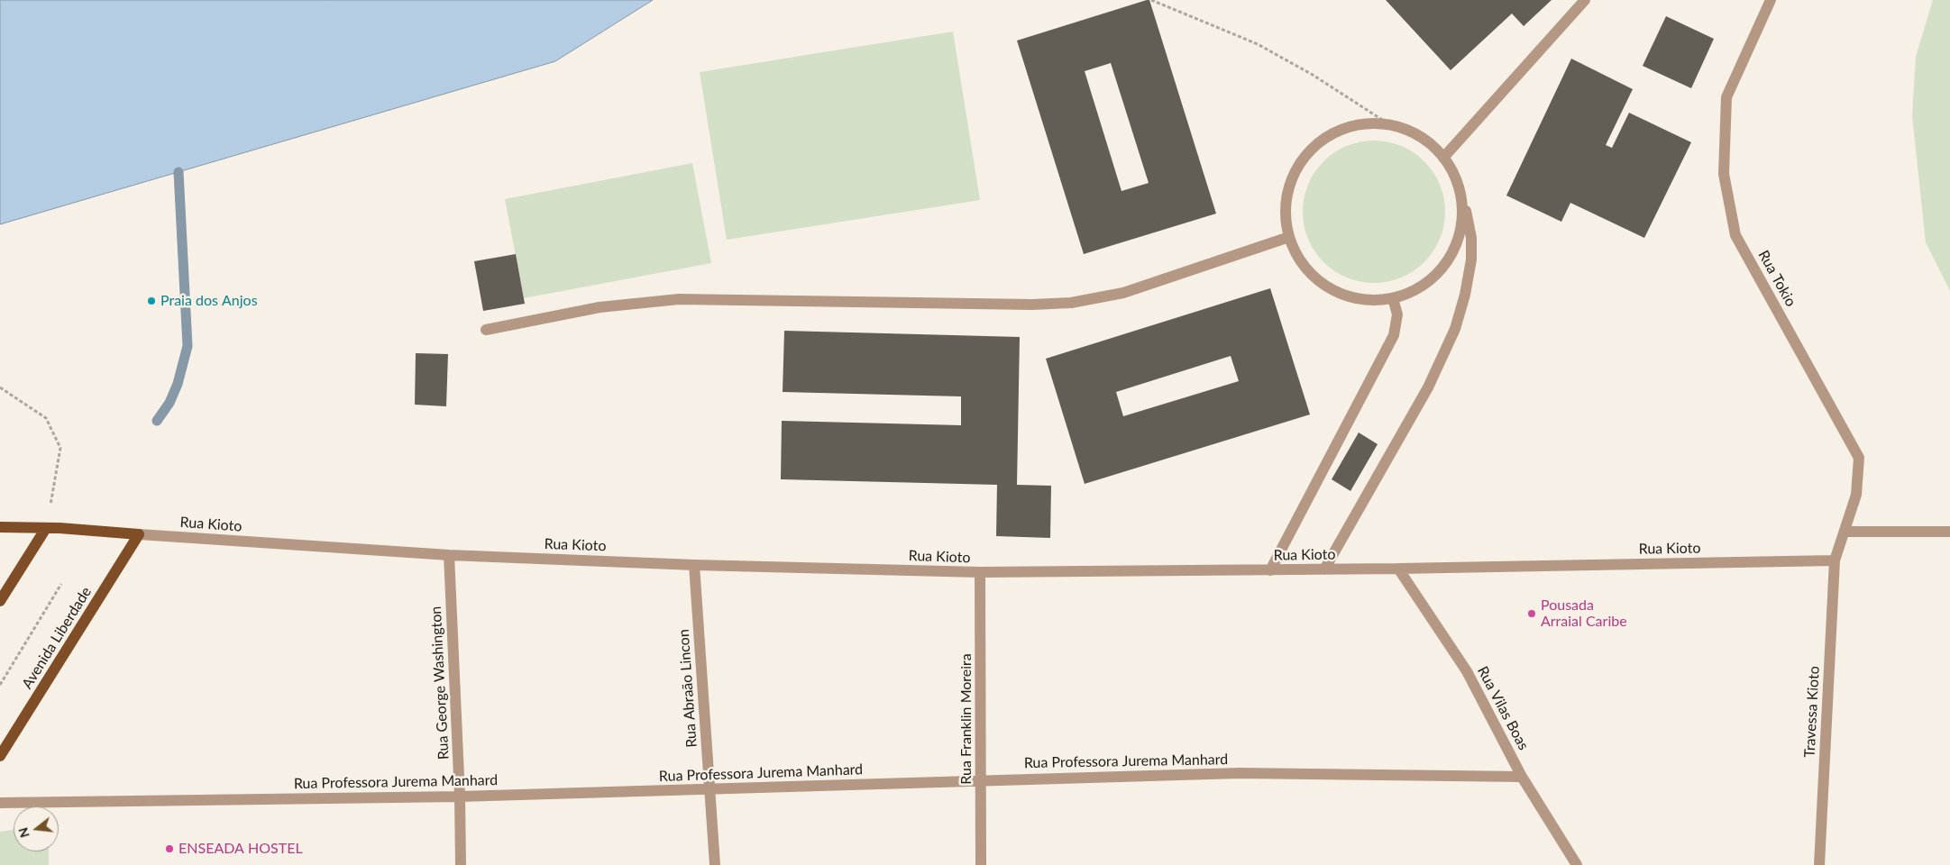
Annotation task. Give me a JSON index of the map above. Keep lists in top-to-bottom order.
{
  "streets": {
    "main road": ["Rua Kioto", "Avenida Liberdade"],
    "street": [
      "Rua Tokio",
      "Rua George Washington",
      "Rua Abraão Lincon",
      "Rua Vilas Boas",
      "Travessa Kioto",
      "Rua Franklin Moreira",
      "Rua Professora Jurema Manhard"
    ]
  },
  "crossings": [
    ["Rua Tokio", "Rua Kioto"],
    ["Rua Tokio", "Travessa Kioto"],
    ["Rua Kioto", "Avenida Liberdade"],
    ["Rua Kioto", "Rua George Washington"],
    ["Rua Kioto", "Rua Abraão Lincon"],
    ["Rua Kioto", "Rua Vilas Boas"],
    ["Rua Kioto", "Travessa Kioto"],
    ["Rua Kioto", "Rua Franklin Moreira"],
    ["Rua George Washington", "Rua Professora Jurema Manhard"],
    ["Rua Abraão Lincon", "Rua Professora Jurema Manhard"],
    ["Rua Vilas Boas", "Rua Professora Jurema Manhard"],
    ["Rua Franklin Moreira", "Rua Professora Jurema Manhard"]
  ],
  "places": ["Praia dos Anjos", "Pousada Arraial Caribe", "ENSEADA HOSTEL"],
  "north": "left"
}
